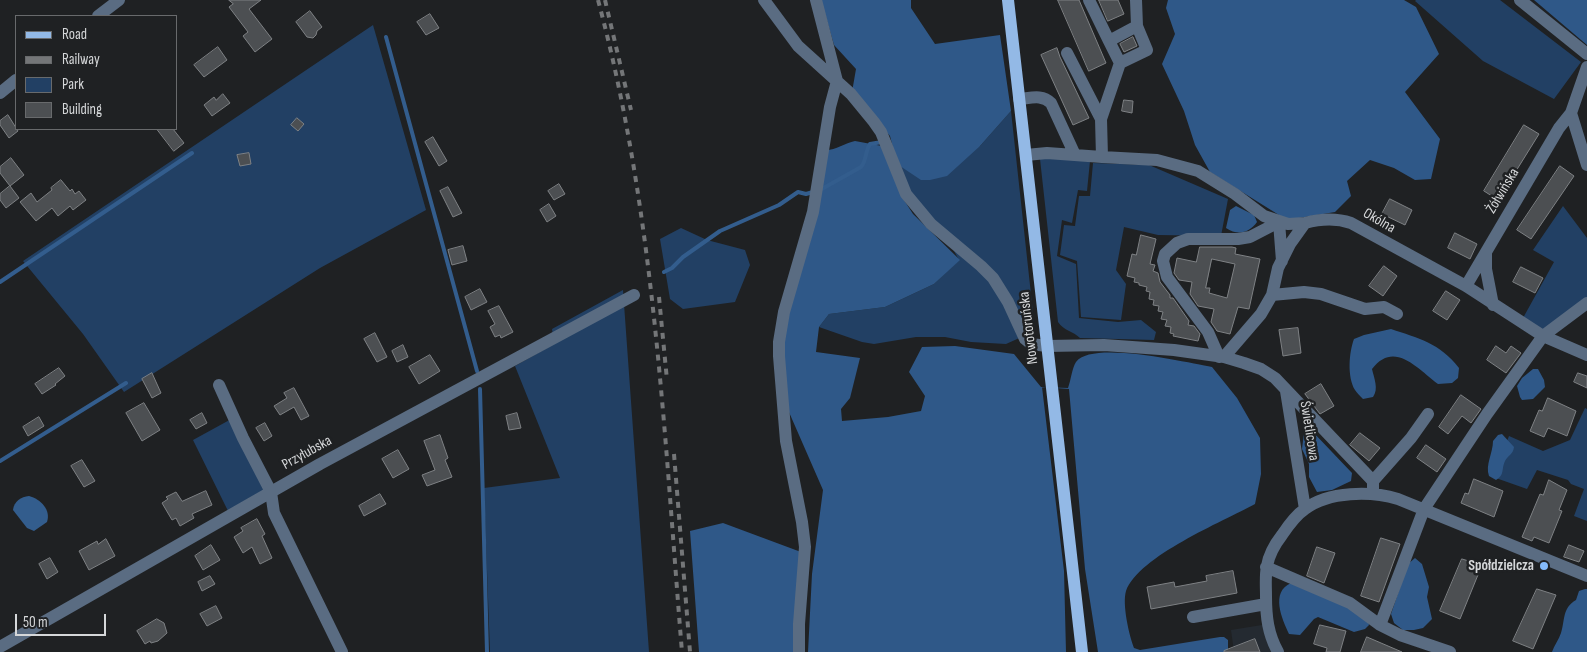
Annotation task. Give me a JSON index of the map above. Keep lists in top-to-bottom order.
{
  "streets": {
    "main road": ["Nowotoruńska"],
    "street": [
      "Żółwińska",
      "Okólna",
      "Świetlicowa",
      "Przyłubska"
    ]
  },
  "crossings": [
    ["Żółwińska", "Okólna"],
    ["Nowotoruńska", "Świetlicowa"]
  ],
  "places": ["Spółdzielcza"],
  "legend": [
    "Road",
    "Railway",
    "Park",
    "Building"
  ],
  "scale_bar": "50 m"
}
